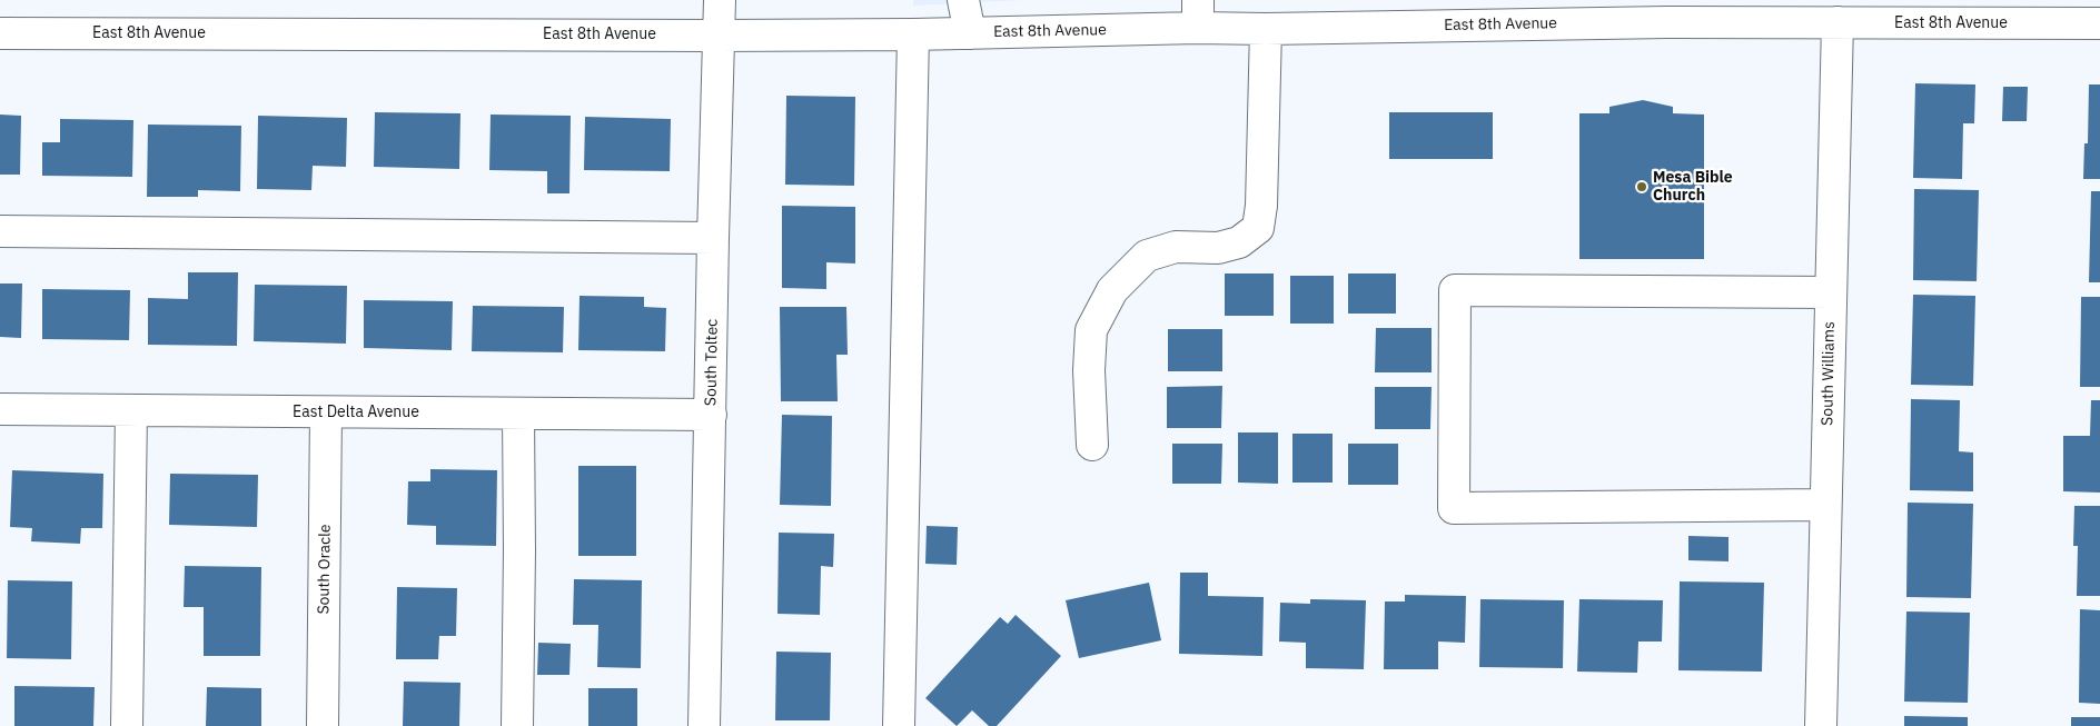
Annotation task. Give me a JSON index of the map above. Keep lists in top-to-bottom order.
{
  "streets": {
    "street": [
      "East 8th Avenue",
      "South Toltec",
      "South Williams",
      "East Delta Avenue",
      "South Oracle"
    ]
  },
  "crossings": [
    ["East 8th Avenue", "South Toltec"],
    ["East 8th Avenue", "South Williams"],
    ["South Toltec", "East Delta Avenue"],
    ["East Delta Avenue", "South Oracle"]
  ],
  "places": ["Mesa Bible Church"]
}
